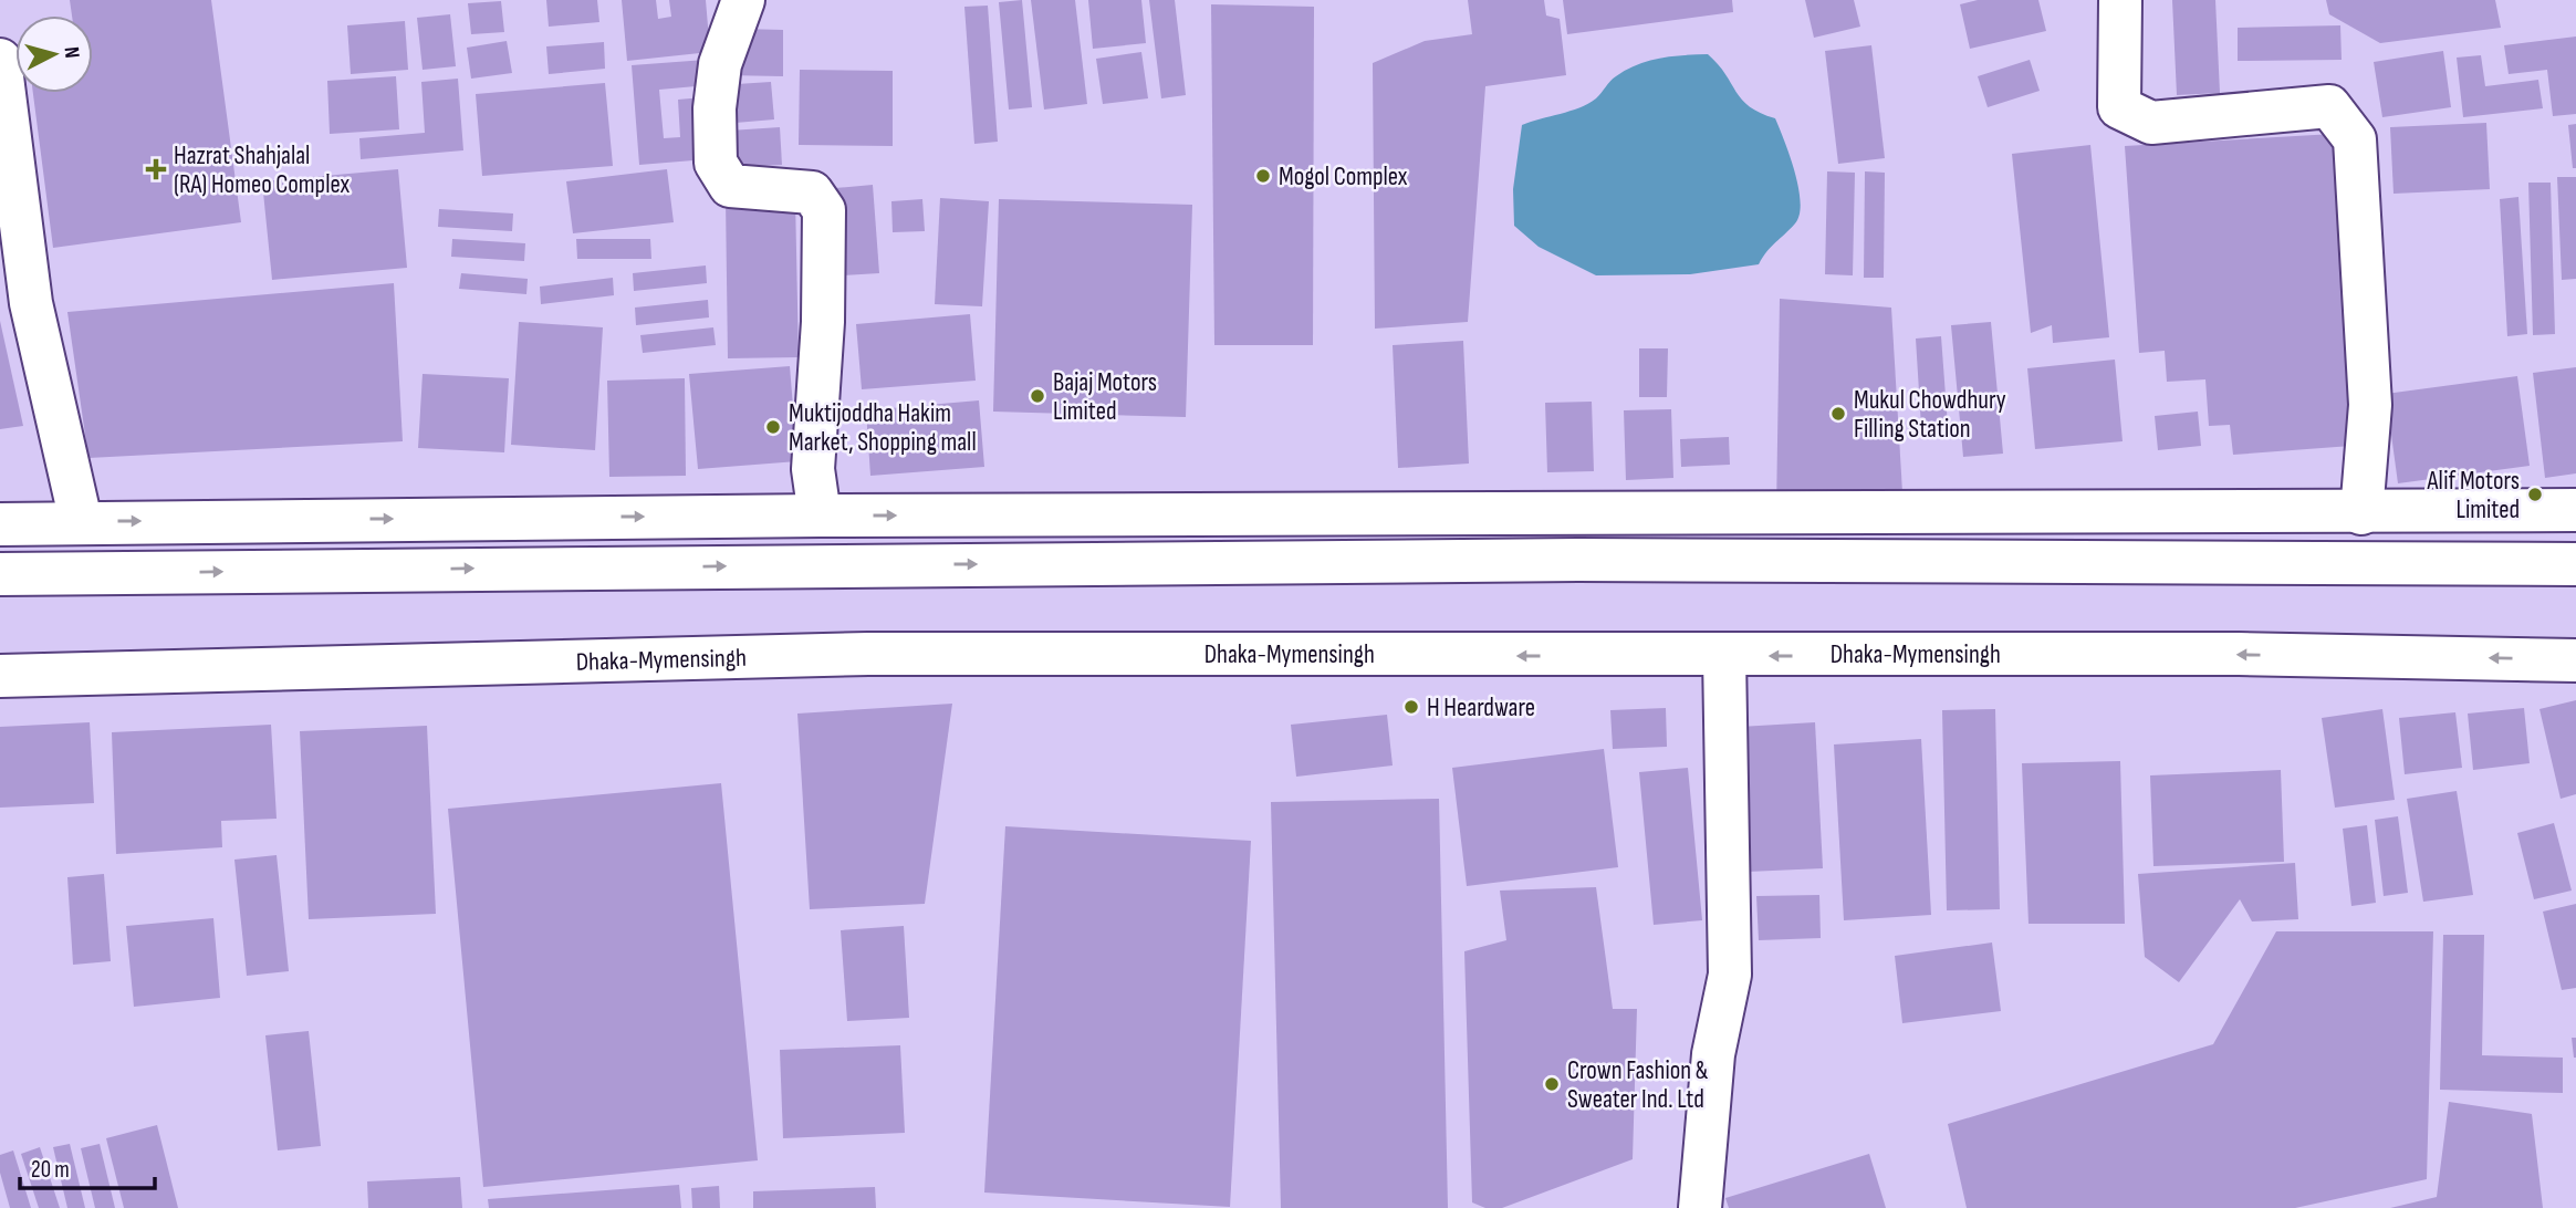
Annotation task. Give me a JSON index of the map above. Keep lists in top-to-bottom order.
{
  "streets": {
    "main road": ["Dhaka-Mymensingh"]
  },
  "places": {
    "health": ["Hazrat Shahjalal (RA) Homeo Complex"],
    "other": [
      "Mogol Complex",
      "Bajaj Motors Limited",
      "Mukul Chowdhury Filling Station",
      "Muktijoddha Hakim Market, Shopping mall",
      "Alif Motors Limited",
      "H Heardware",
      "Crown Fashion & Sweater Ind. Ltd"
    ]
  },
  "scale_bar": "20 m",
  "north": "right"
}
